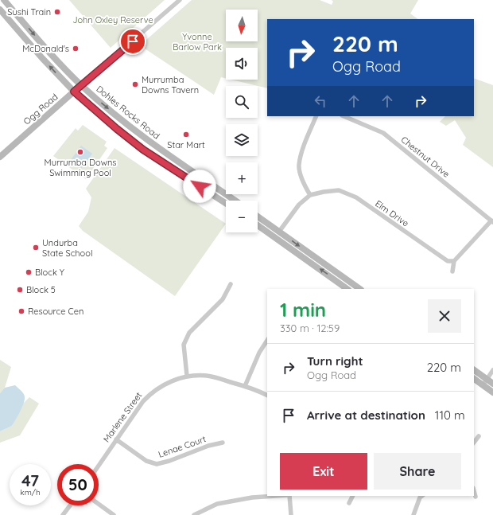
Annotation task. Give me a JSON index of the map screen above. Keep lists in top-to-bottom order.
{
  "streets": {
    "main road": ["Ogg Road", "Dohles Rocks Road"],
    "street": [
      "Chestnut Drive",
      "Elm Drive",
      "Marlene Street",
      "Lenae Court"
    ]
  },
  "crossings": [
    ["Ogg Road", "Dohles Rocks Road"],
    ["Marlene Street", "Lenae Court"]
  ],
  "parks": ["John Oxley Reserve", "Yvonne Barlow Park"],
  "places": [
    "Sushi Train",
    "McDonald's",
    "Murrumba Downs Tavern",
    "Star Mart",
    "Murrumba Downs Swimming Pool",
    "Undurba State School",
    "Block Y",
    "Block 5",
    "Resource Cen"
  ],
  "north": "bottom",
  "page": {
    "map_buttons": ["+", "−"],
    "turn": ["220 m", "Ogg Road"],
    "heading": ["1 min", "330 m · 12:59"],
    "list": [
      {
        "name": "Turn right",
        "note": "Ogg Road",
        "value": "220 m"
      },
      {
        "name": "Arrive at destination",
        "value": "110 m"
      }
    ],
    "buttons": ["Exit", "Share"],
    "speed": "47 km/h",
    "limit": "50"
  }
}
